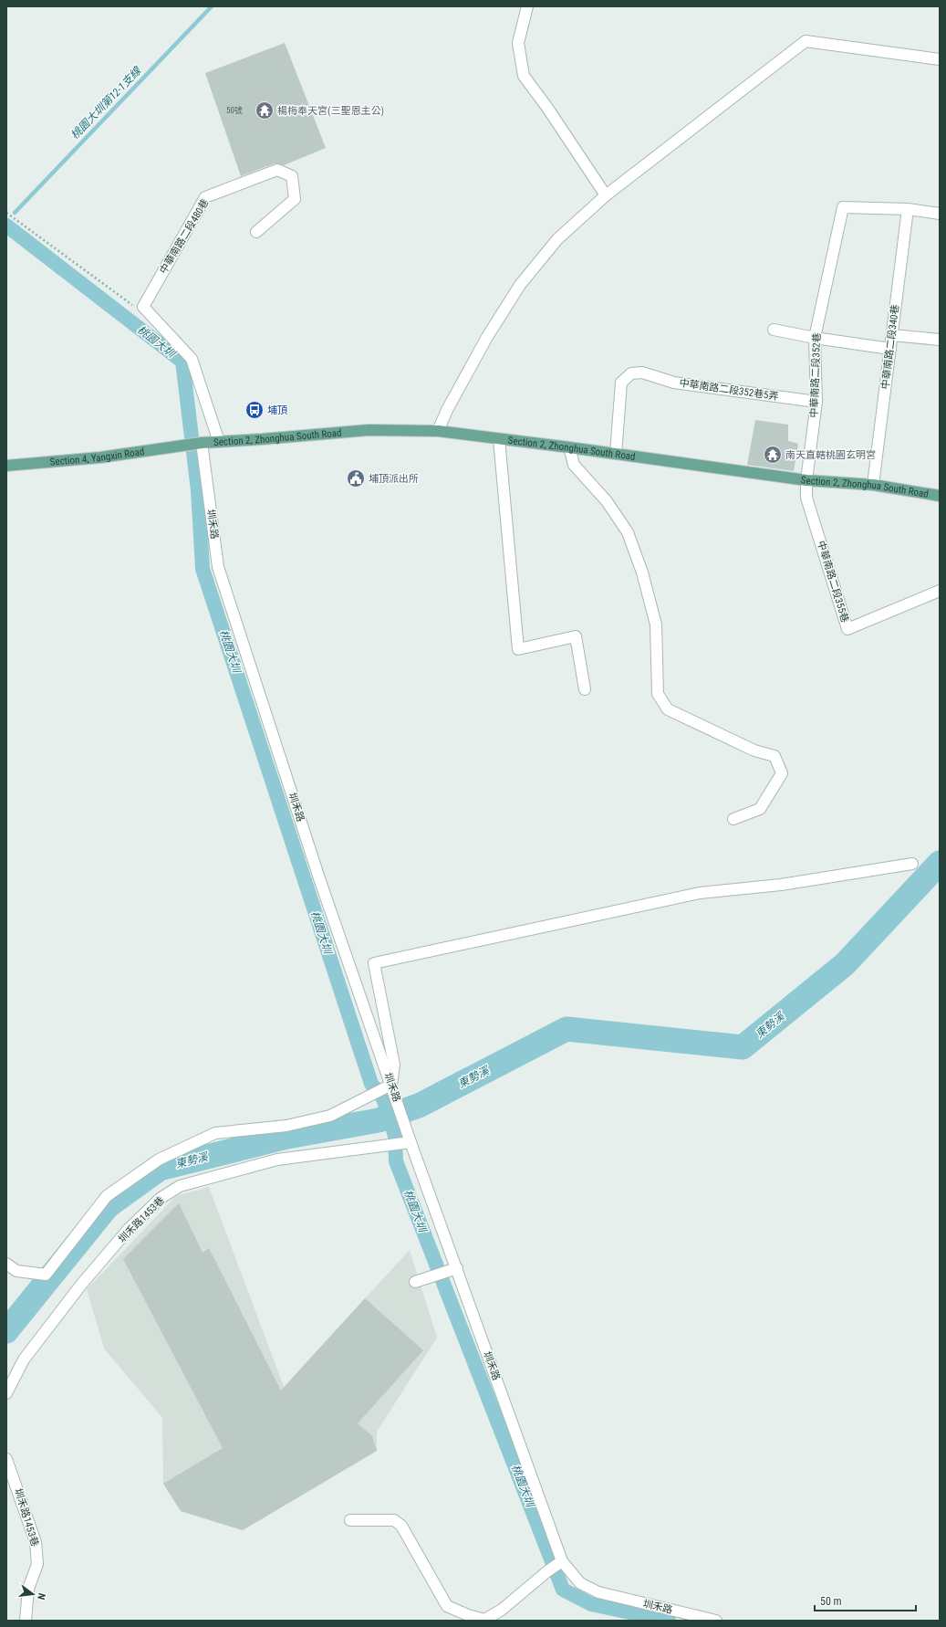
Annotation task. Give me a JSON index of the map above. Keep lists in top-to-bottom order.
{
  "streets": {
    "main road": ["Section 2, Zhonghua South Road", "Section 4, Yangxin Road"],
    "street": [
      "中華南路二段480巷",
      "中華南路二段340巷",
      "中華南路二段352巷",
      "中華南路二段352巷5弄",
      "圳禾路",
      "中華南路二段355巷",
      "圳禾路1453巷"
    ]
  },
  "crossings": [
    ["中華南路二段340巷", "中華南路二段352巷"],
    ["中華南路二段340巷", "Section 2, Zhonghua South Road"],
    ["中華南路二段352巷", "中華南路二段352巷5弄"],
    ["中華南路二段352巷", "Section 2, Zhonghua South Road"],
    ["中華南路二段352巷", "中華南路二段355巷"],
    ["中華南路二段352巷5弄", "Section 2, Zhonghua South Road"],
    ["Section 2, Zhonghua South Road", "Section 4, Yangxin Road"],
    ["Section 2, Zhonghua South Road", "圳禾路"],
    ["Section 2, Zhonghua South Road", "中華南路二段355巷"],
    ["圳禾路", "圳禾路1453巷"]
  ],
  "water": ["桃園大圳第12-1支線", "桃園大圳", "東勢溪"],
  "places": {
    "temple": ["楊梅奉天宮(三聖恩主公)", "南天直轄桃園玄明宮"],
    "bus stop": ["埔頂"],
    "public building": ["埔頂派出所"]
  },
  "house_numbers": ["50號"],
  "scale_bar": "50 m",
  "north": "right"
}
